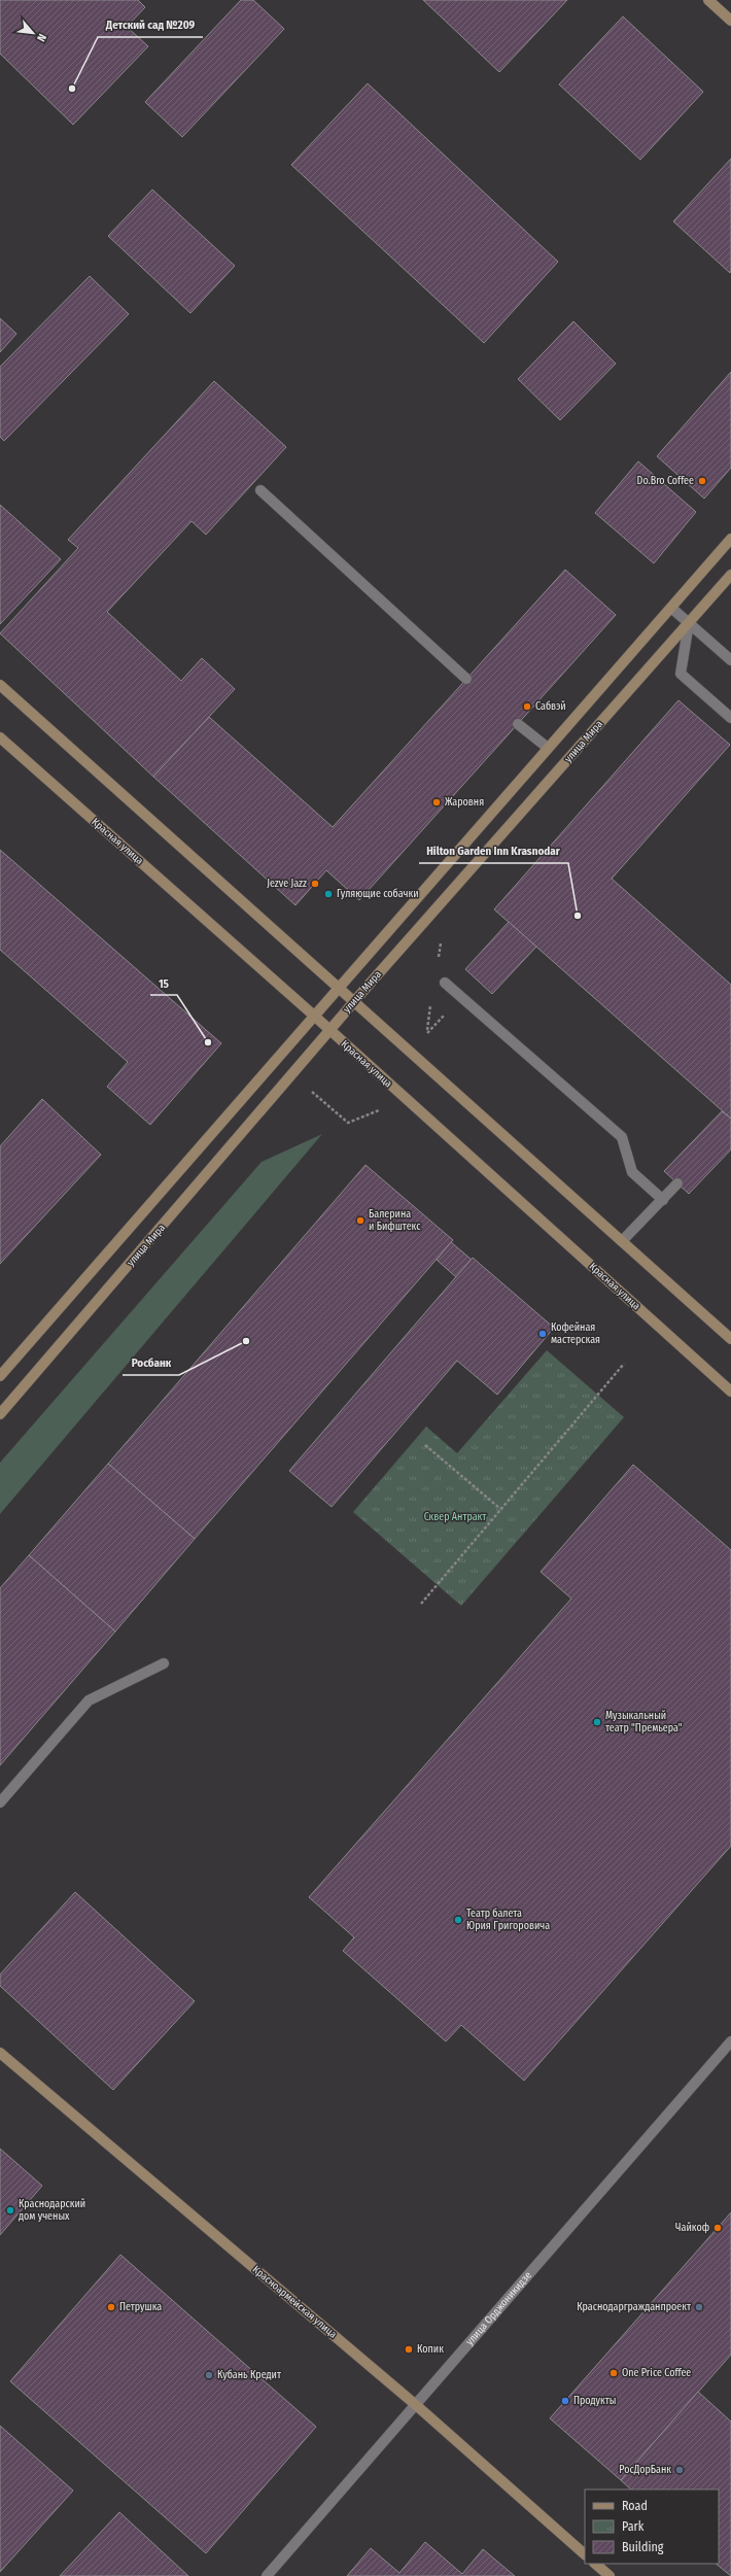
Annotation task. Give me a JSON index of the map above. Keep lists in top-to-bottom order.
{
  "streets": {
    "street": [
      "улица Мира",
      "Красная улица",
      "Красноармейская улица",
      "улица Орджоникидзе"
    ]
  },
  "crossings": [
    ["улица Мира", "Красная улица"],
    ["Красноармейская улица", "улица Орджоникидзе"]
  ],
  "parks": ["Сквер Антракт"],
  "places": [
    "Детский сад №209",
    "Do.Bro Coffee",
    "Сабвэй",
    "Жаровня",
    "Jezve Jazz",
    "Гуляющие собачки",
    "Hilton Garden Inn Krasnodar",
    "15",
    "Балерина и Бифштекс",
    "Кофейная мастерская",
    "Росбанк",
    "Музыкальный театр \"Премьера\"",
    "Театр балета Юрия Григоровича",
    "Краснодарский дом ученых",
    "Чайкоф",
    "Петрушка",
    "Краснодаргражданпроект",
    "Копик",
    "One Price Coffee",
    "Кубань Кредит",
    "Продукты",
    "РосДорБанк"
  ],
  "legend": ["Road", "Park", "Building"],
  "north": "bottom right"
}
